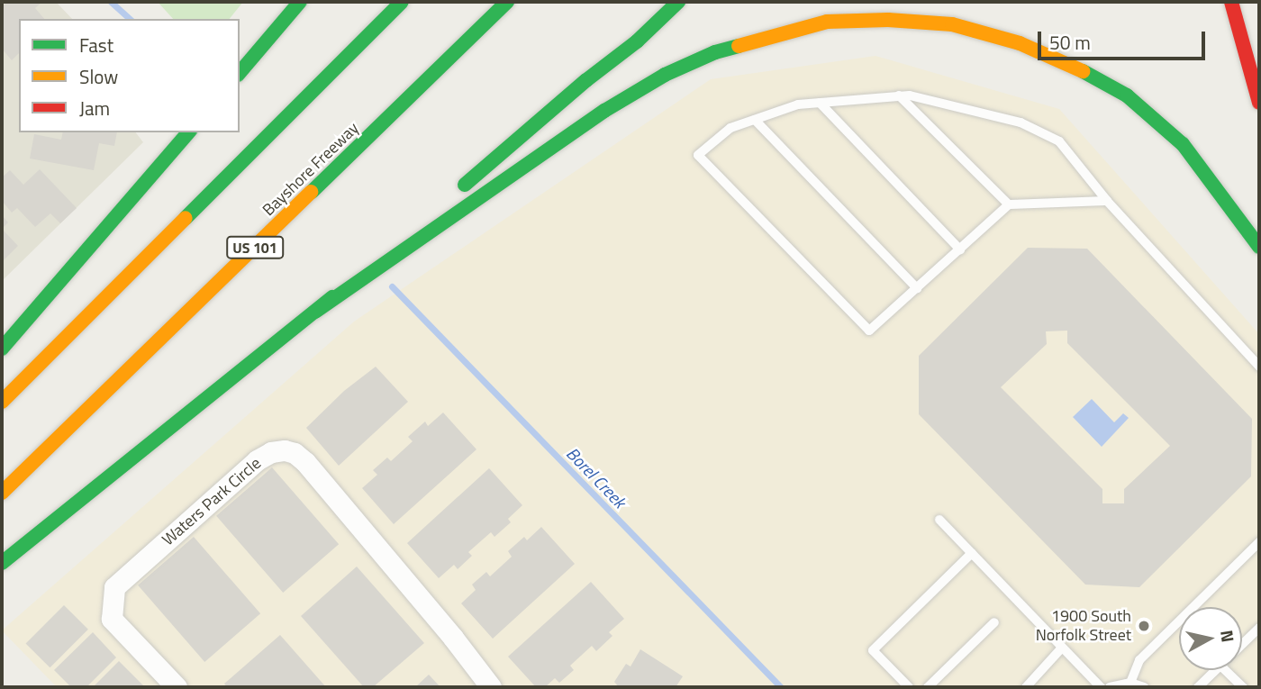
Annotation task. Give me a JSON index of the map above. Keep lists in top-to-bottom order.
{
  "streets": {
    "highway": ["Bayshore Freeway", "US 101"],
    "street": ["Waters Park Circle"]
  },
  "water": ["Borel Creek"],
  "places": ["1900 South Norfolk Street"],
  "legend": ["Fast", "Slow", "Jam"],
  "scale_bar": "50 m",
  "north": "right"
}
